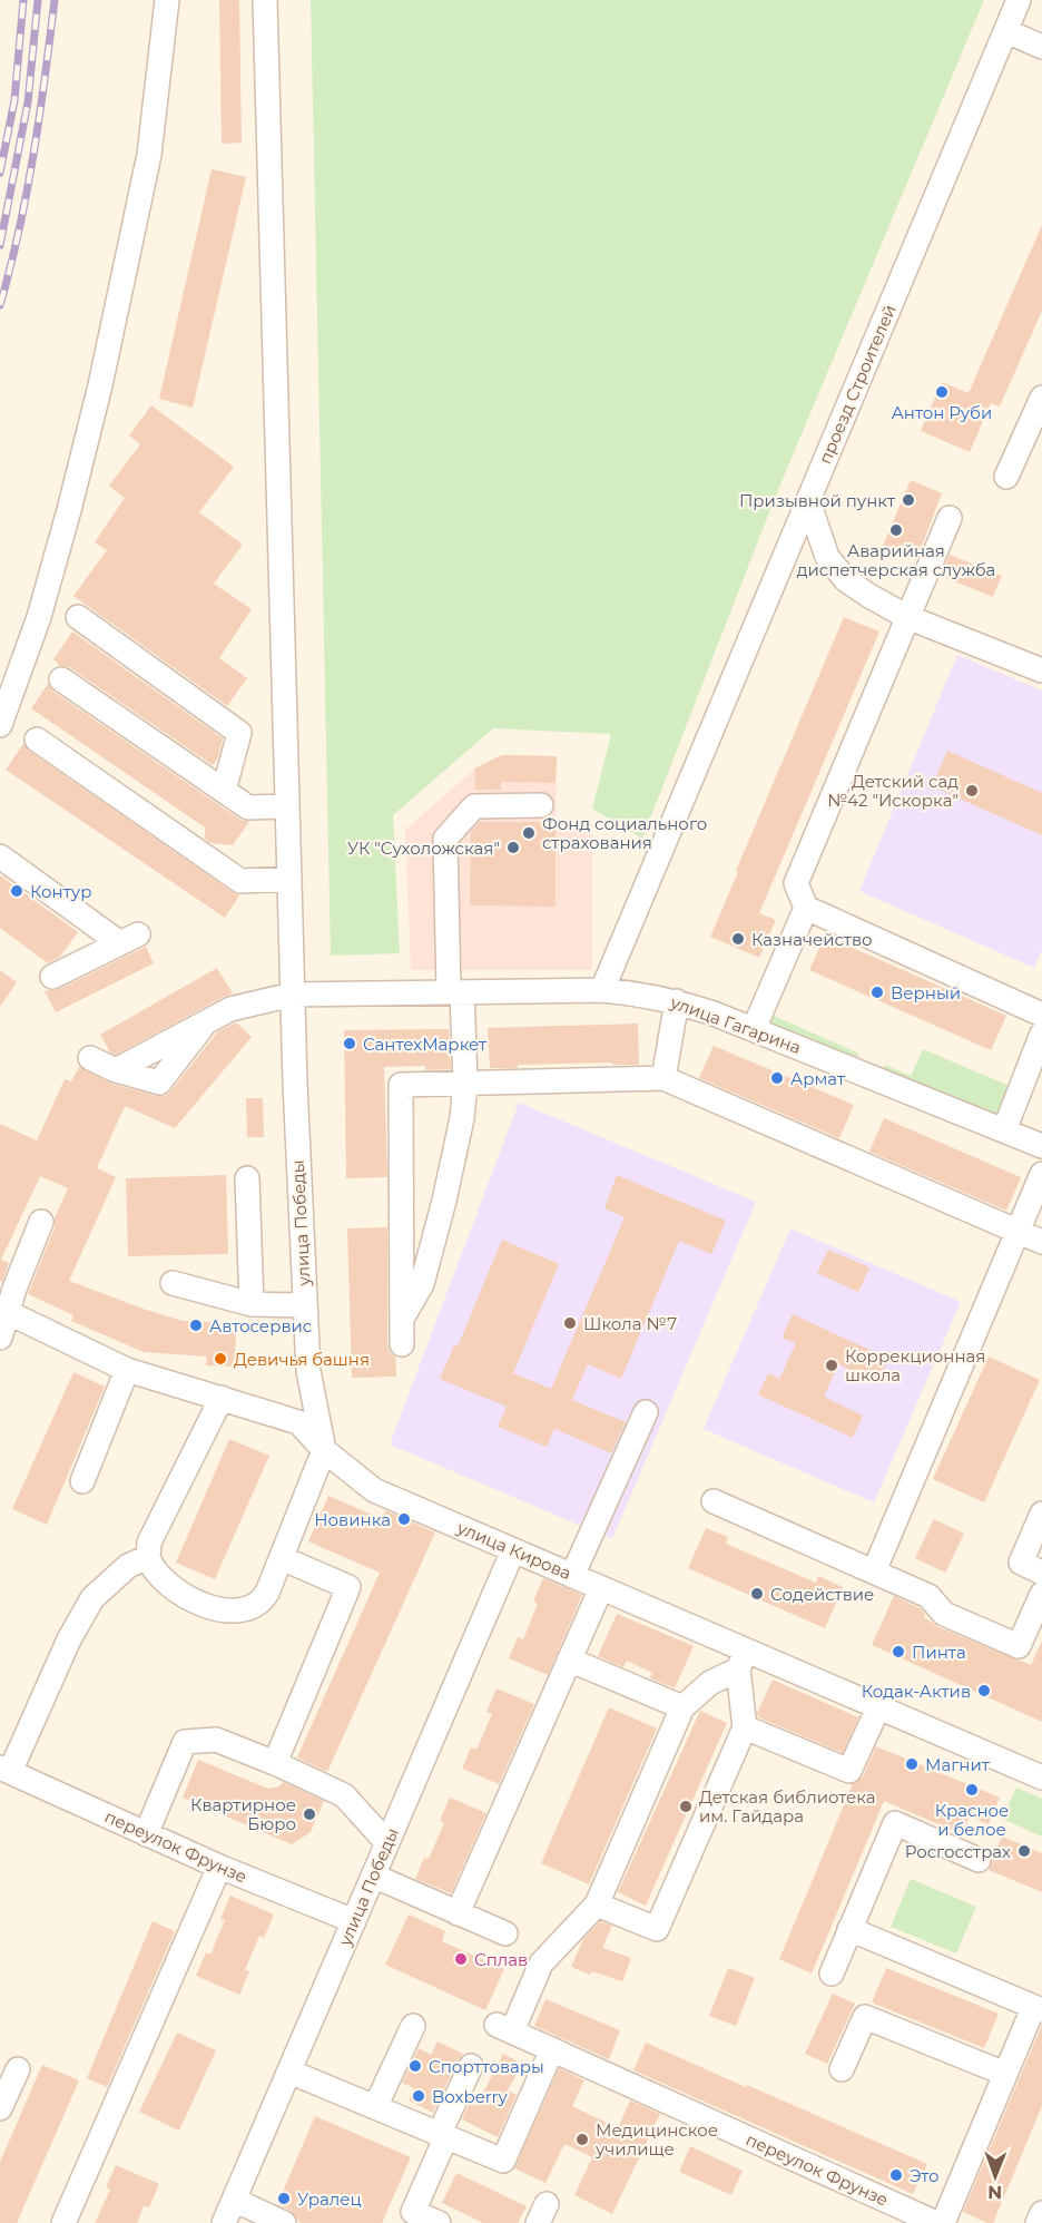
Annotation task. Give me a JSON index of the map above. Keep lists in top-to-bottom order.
{
  "streets": {
    "street": [
      "проезд Строителей",
      "улица Гагарина",
      "улица Победы",
      "улица Кирова",
      "переулок Фрунзе"
    ]
  },
  "crossings": [
    ["проезд Строителей", "улица Гагарина"],
    ["улица Гагарина", "улица Победы"],
    ["улица Победы", "улица Кирова"],
    ["улица Победы", "переулок Фрунзе"]
  ],
  "places": [
    "Антон Руби",
    "Призывной пункт",
    "Аварийная диспетчерская служба",
    "Детский сад №42 \"Искорка\"",
    "Фонд социального страхования",
    "УК \"Сухоложская\"",
    "Контур",
    "Казначейство",
    "Верный",
    "СантехМаркет",
    "Армат",
    "Школа №7",
    "Автосервис",
    "Девичья башня",
    "Коррекционная школа",
    "Новинка",
    "Содействие",
    "Пинта",
    "Кодак-Актив",
    "Магнит",
    "Красное и белое",
    "Детская библиотека им. Гайдара",
    "Квартирное Бюро",
    "Росгосстрах",
    "Сплав",
    "Спорттовары",
    "Boxberry",
    "Медицинское училище",
    "Это",
    "Уралец"
  ],
  "north": "bottom"
}
